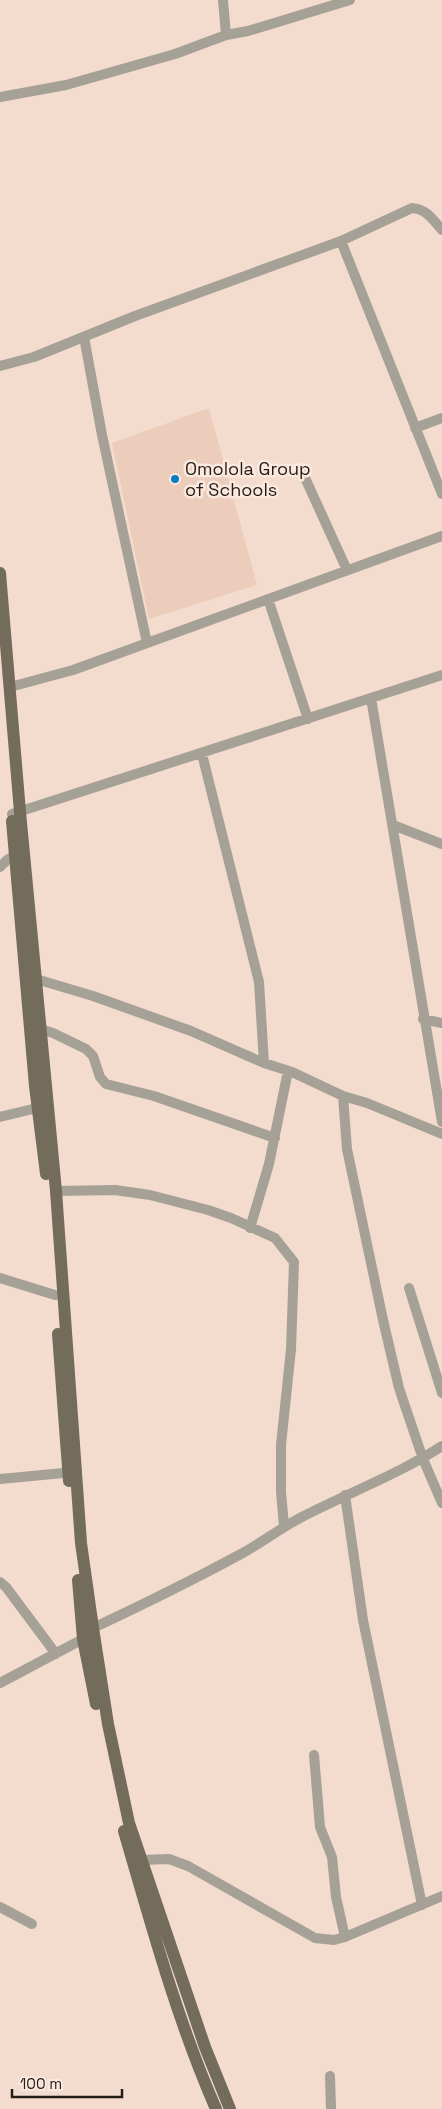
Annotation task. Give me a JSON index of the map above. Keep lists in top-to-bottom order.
{
  "places": ["Omolola Group of Schools"],
  "scale_bar": "100 m"
}
